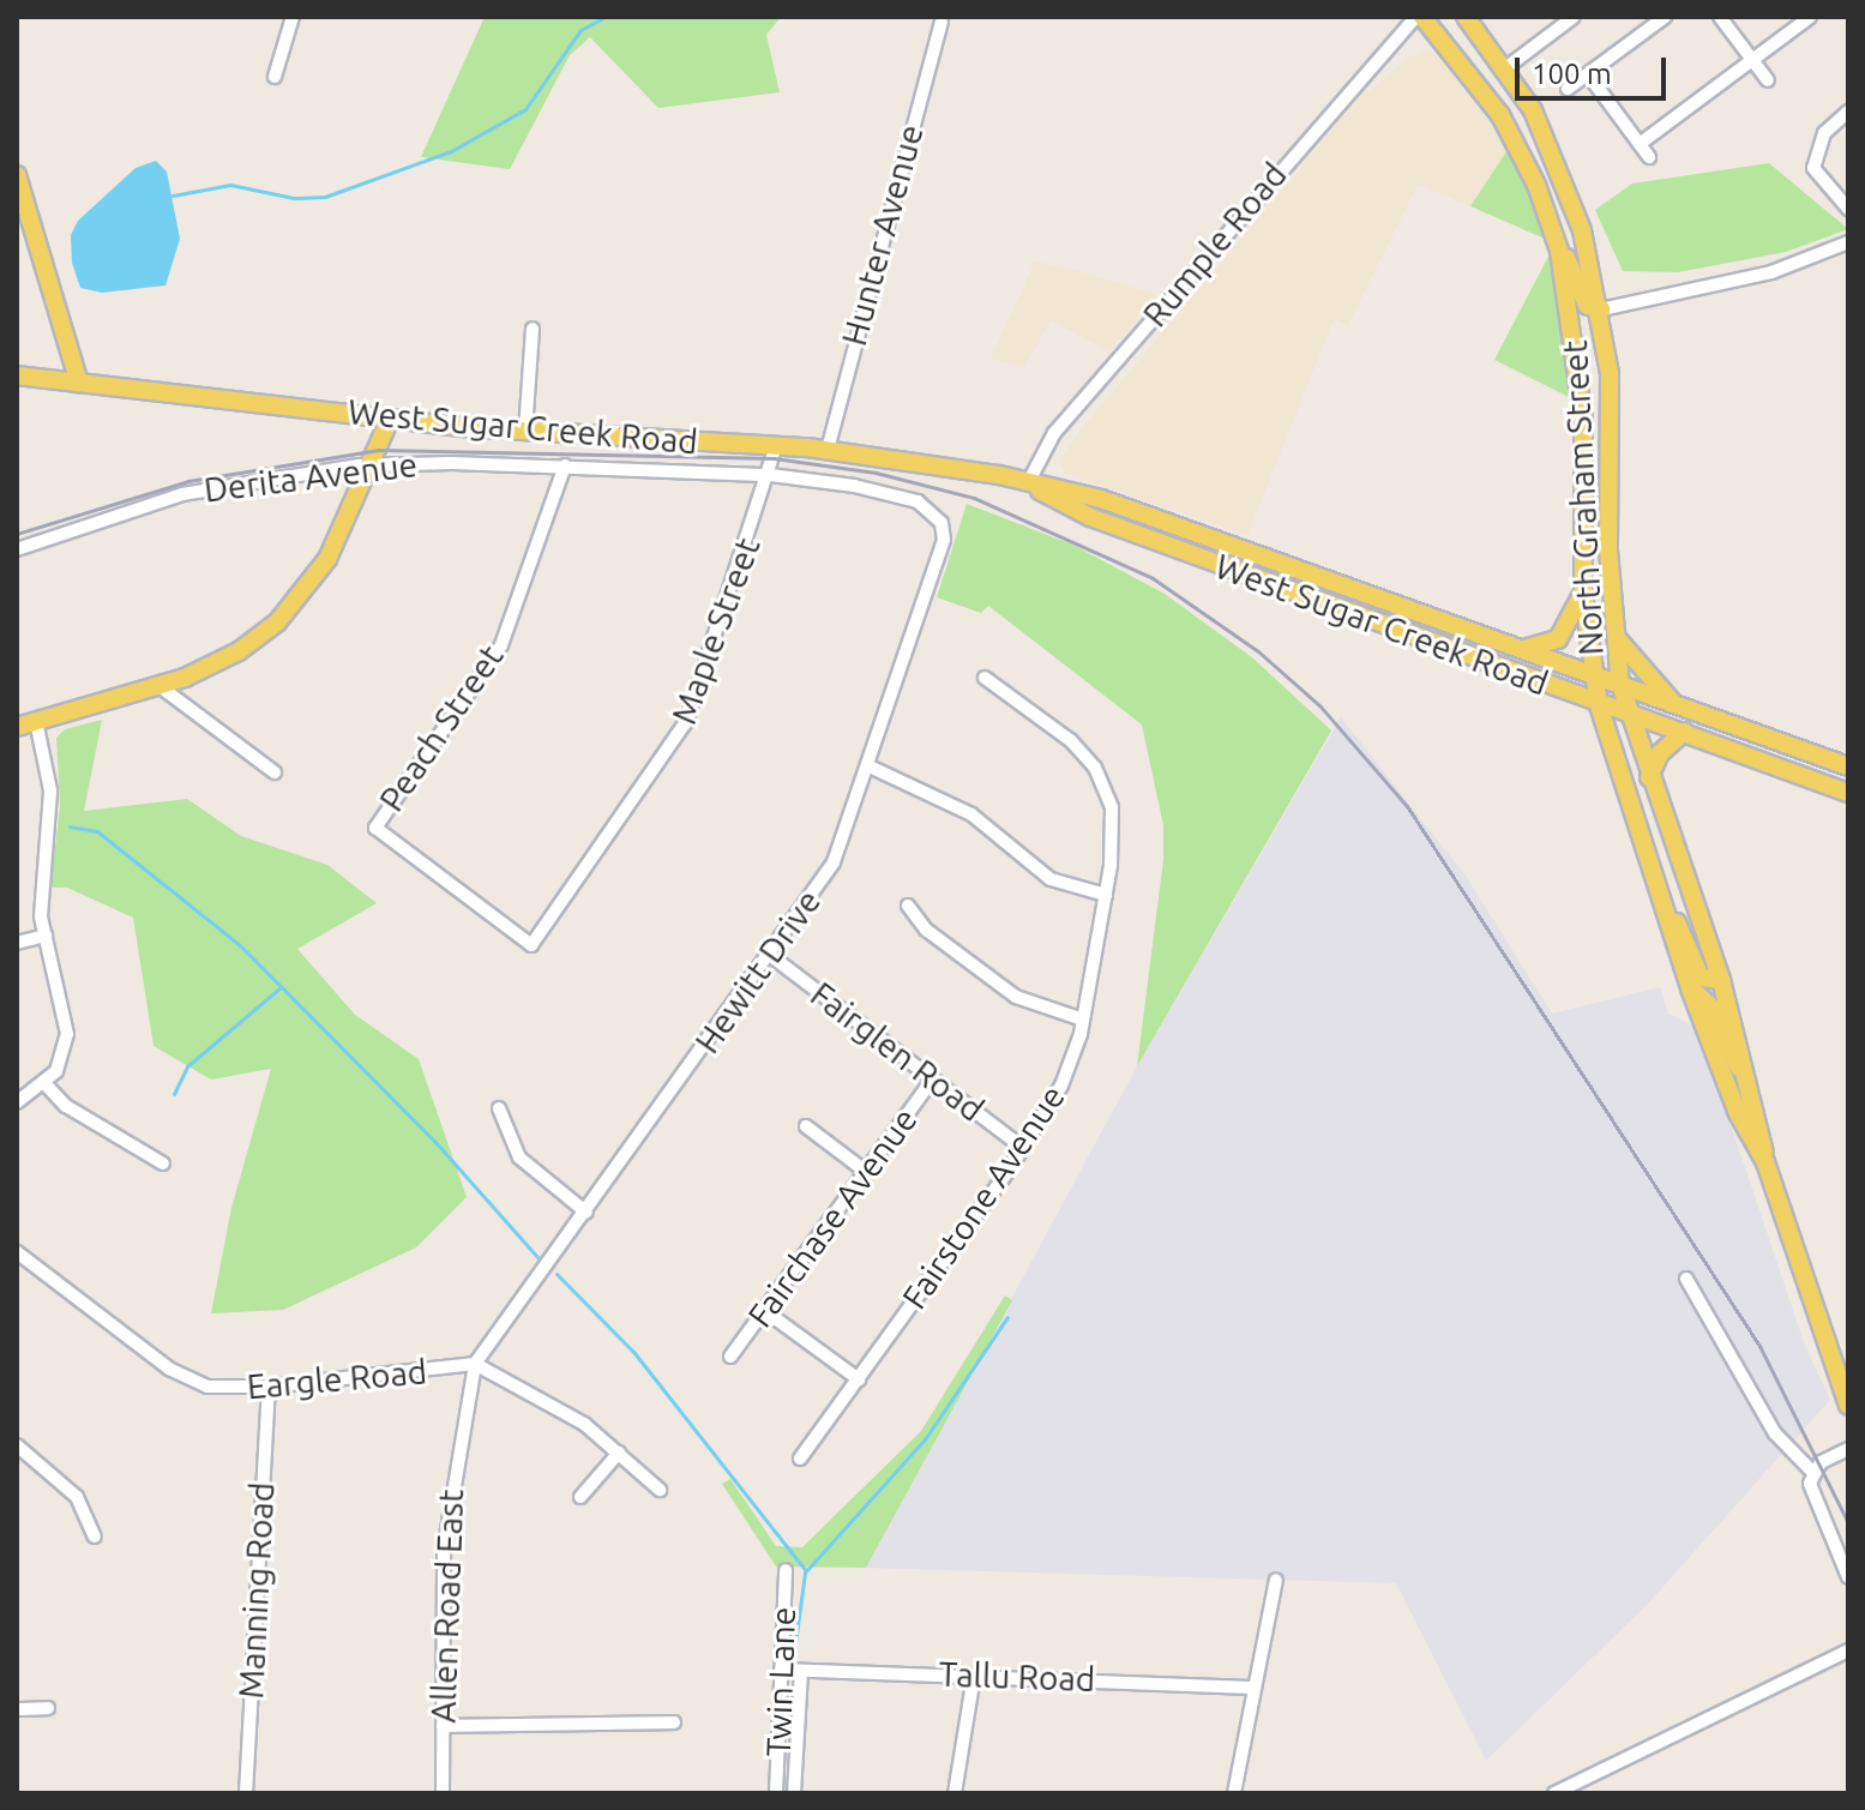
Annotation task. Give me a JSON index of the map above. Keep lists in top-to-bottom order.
{
  "streets": {
    "main road": ["West Sugar Creek Road", "North Graham Street"],
    "street": [
      "Hunter Avenue",
      "Rumple Road",
      "Derita Avenue",
      "Maple Street",
      "Peach Street",
      "Hewitt Drive",
      "Fairglen Road",
      "Fairstone Avenue",
      "Fairchase Avenue",
      "Eargle Road",
      "Manning Road",
      "Allen Road East",
      "Tallu Road",
      "Twin Lane"
    ]
  },
  "crossings": [
    ["Hunter Avenue", "West Sugar Creek Road"],
    ["Rumple Road", "West Sugar Creek Road"],
    ["Rumple Road", "North Graham Street"],
    ["West Sugar Creek Road", "North Graham Street"],
    ["West Sugar Creek Road", "Maple Street"],
    ["Derita Avenue", "Maple Street"],
    ["Derita Avenue", "Peach Street"],
    ["Derita Avenue", "Hewitt Drive"],
    ["Maple Street", "Peach Street"],
    ["Hewitt Drive", "Fairglen Road"],
    ["Hewitt Drive", "Eargle Road"],
    ["Hewitt Drive", "Allen Road East"],
    ["Fairglen Road", "Fairstone Avenue"],
    ["Fairglen Road", "Fairchase Avenue"],
    ["Eargle Road", "Manning Road"],
    ["Eargle Road", "Allen Road East"],
    ["Tallu Road", "Twin Lane"]
  ],
  "scale_bar": "100 m"
}
